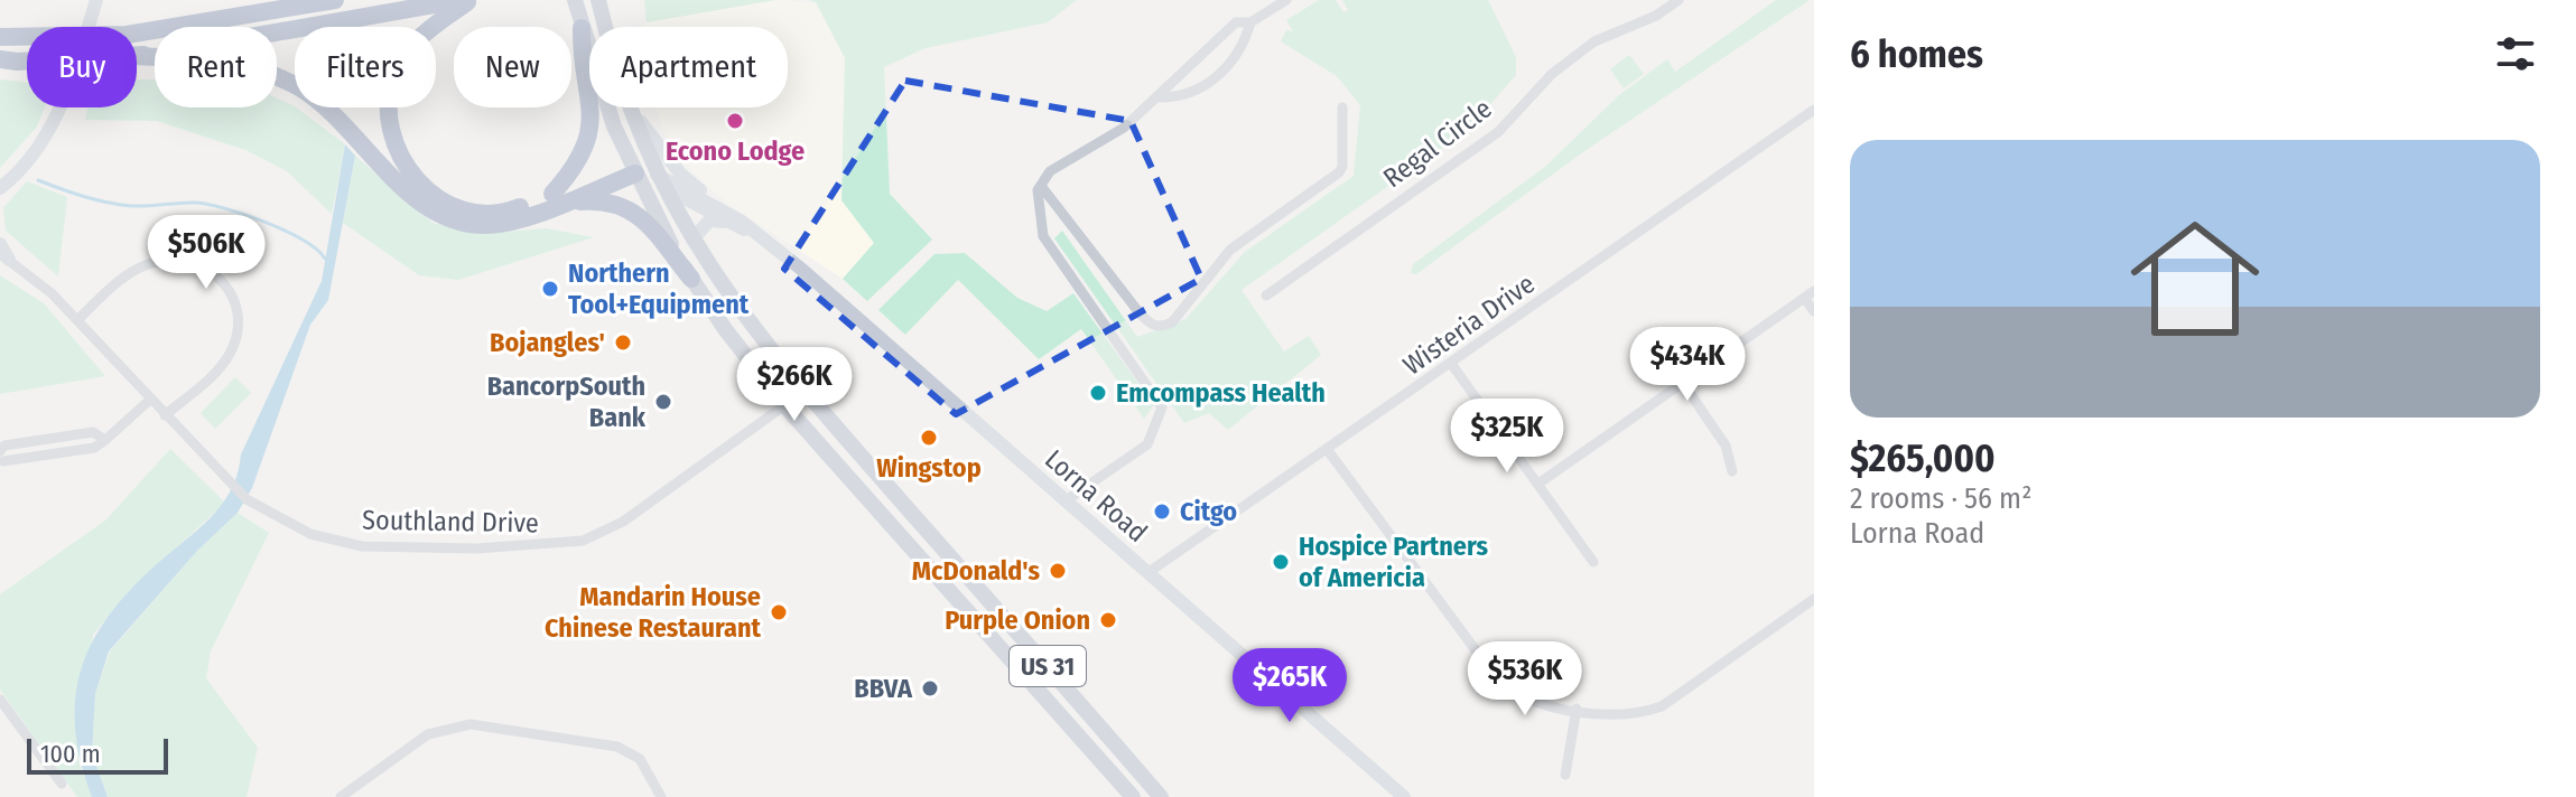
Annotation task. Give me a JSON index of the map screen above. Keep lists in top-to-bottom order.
{
  "streets": {
    "main road": ["US 31"],
    "street": [
      "Regal Circle",
      "Wisteria Drive",
      "Lorna Road",
      "Southland Drive"
    ]
  },
  "crossings": [
    ["Wisteria Drive", "Lorna Road"],
    ["Lorna Road", "US 31"],
    ["Southland Drive", "US 31"]
  ],
  "places": [
    "Econo Lodge",
    "Northern Tool+Equipment",
    "Bojangles'",
    "Emcompass Health",
    "BancorpSouth Bank",
    "Wingstop",
    "Citgo",
    "Hospice Partners of Americia",
    "McDonald's",
    "Mandarin House Chinese Restaurant",
    "Purple Onion",
    "BBVA"
  ],
  "scale_bar": "100 m",
  "page": {
    "heading": "6 homes",
    "chip": [
      "Buy",
      "Rent",
      "Filters",
      "New",
      "Apartment"
    ],
    "list": [
      {
        "name": "$265,000",
        "note": "2 rooms · 56 m² · Lorna Road"
      }
    ],
    "price": [
      "$506K",
      "$434K",
      "$266K",
      "$325K",
      "$536K",
      "$265K"
    ],
    "scale": "100 m"
  }
}
